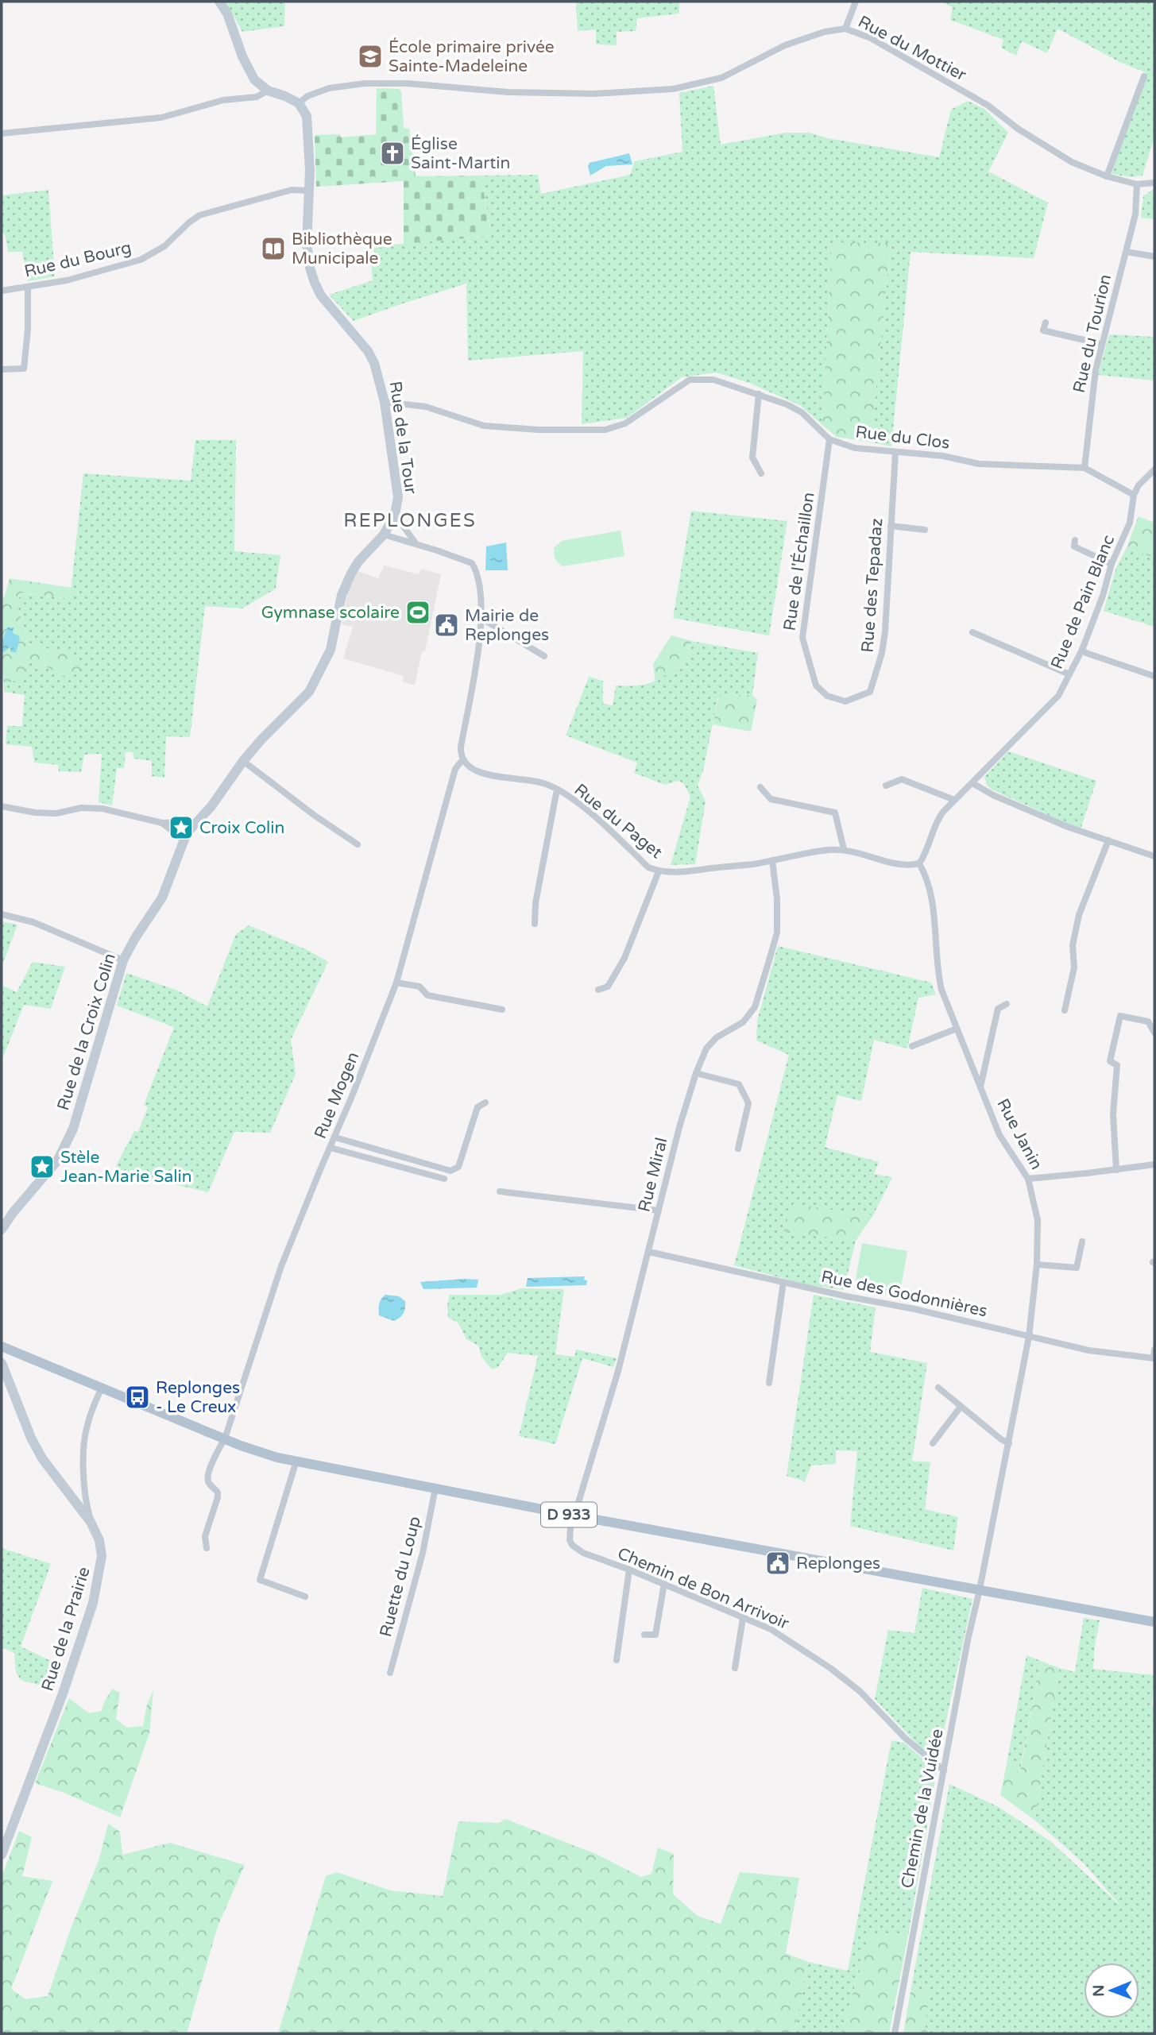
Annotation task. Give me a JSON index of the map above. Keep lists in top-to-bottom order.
{
  "streets": {
    "main road": ["D 933"],
    "street": [
      "Rue du Mottier",
      "Rue du Bourg",
      "Rue du Tourion",
      "Rue de la Tour",
      "Rue du Clos",
      "Rue de l'Échaillon",
      "Rue des Tepadaz",
      "Rue de Pain Blanc",
      "Rue du Paget",
      "Rue de la Croix Colin",
      "Rue Mogen",
      "Rue Janin",
      "Rue Miral",
      "Rue des Godonnières",
      "Ruette du Loup",
      "Chemin de Bon Arrivoir",
      "Rue de la Prairie",
      "Chemin de la Vuidée"
    ]
  },
  "crossings": [
    ["Rue du Mottier", "Rue du Tourion"],
    ["Rue du Mottier", "Rue de la Tour"],
    ["Rue du Bourg", "Rue de la Tour"],
    ["Rue du Tourion", "Rue du Clos"],
    ["Rue de la Tour", "Rue du Clos"],
    ["Rue de la Tour", "Rue de la Croix Colin"],
    ["Rue du Clos", "Rue de l'Échaillon"],
    ["Rue du Clos", "Rue des Tepadaz"],
    ["Rue de l'Échaillon", "Rue des Tepadaz"],
    ["Rue du Paget", "Rue Mogen"],
    ["Rue du Paget", "Rue Janin"],
    ["Rue du Paget", "Rue Miral"],
    ["Rue Mogen", "D 933"],
    ["Rue Janin", "Rue des Godonnières"],
    ["Rue Janin", "D 933"],
    ["Rue Janin", "Chemin de la Vuidée"],
    ["Rue Miral", "Rue des Godonnières"],
    ["Rue Miral", "D 933"],
    ["Rue Miral", "Chemin de Bon Arrivoir"],
    ["D 933", "Ruette du Loup"],
    ["D 933", "Chemin de Bon Arrivoir"],
    ["D 933", "Chemin de la Vuidée"],
    ["Chemin de Bon Arrivoir", "Chemin de la Vuidée"]
  ],
  "districts": ["REPLONGES"],
  "places": {
    "school or university": ["École primaire privée Sainte-Madeleine"],
    "church": ["Église Saint-Martin"],
    "library": ["Bibliothèque Municipale"],
    "sports": ["Gymnase scolaire"],
    "public building": ["Mairie de Replonges", "Replonges"],
    "place": ["Croix Colin", "Stèle Jean-Marie Salin"],
    "bus stop": ["Replonges - Le Creux"]
  },
  "north": "left"
}
